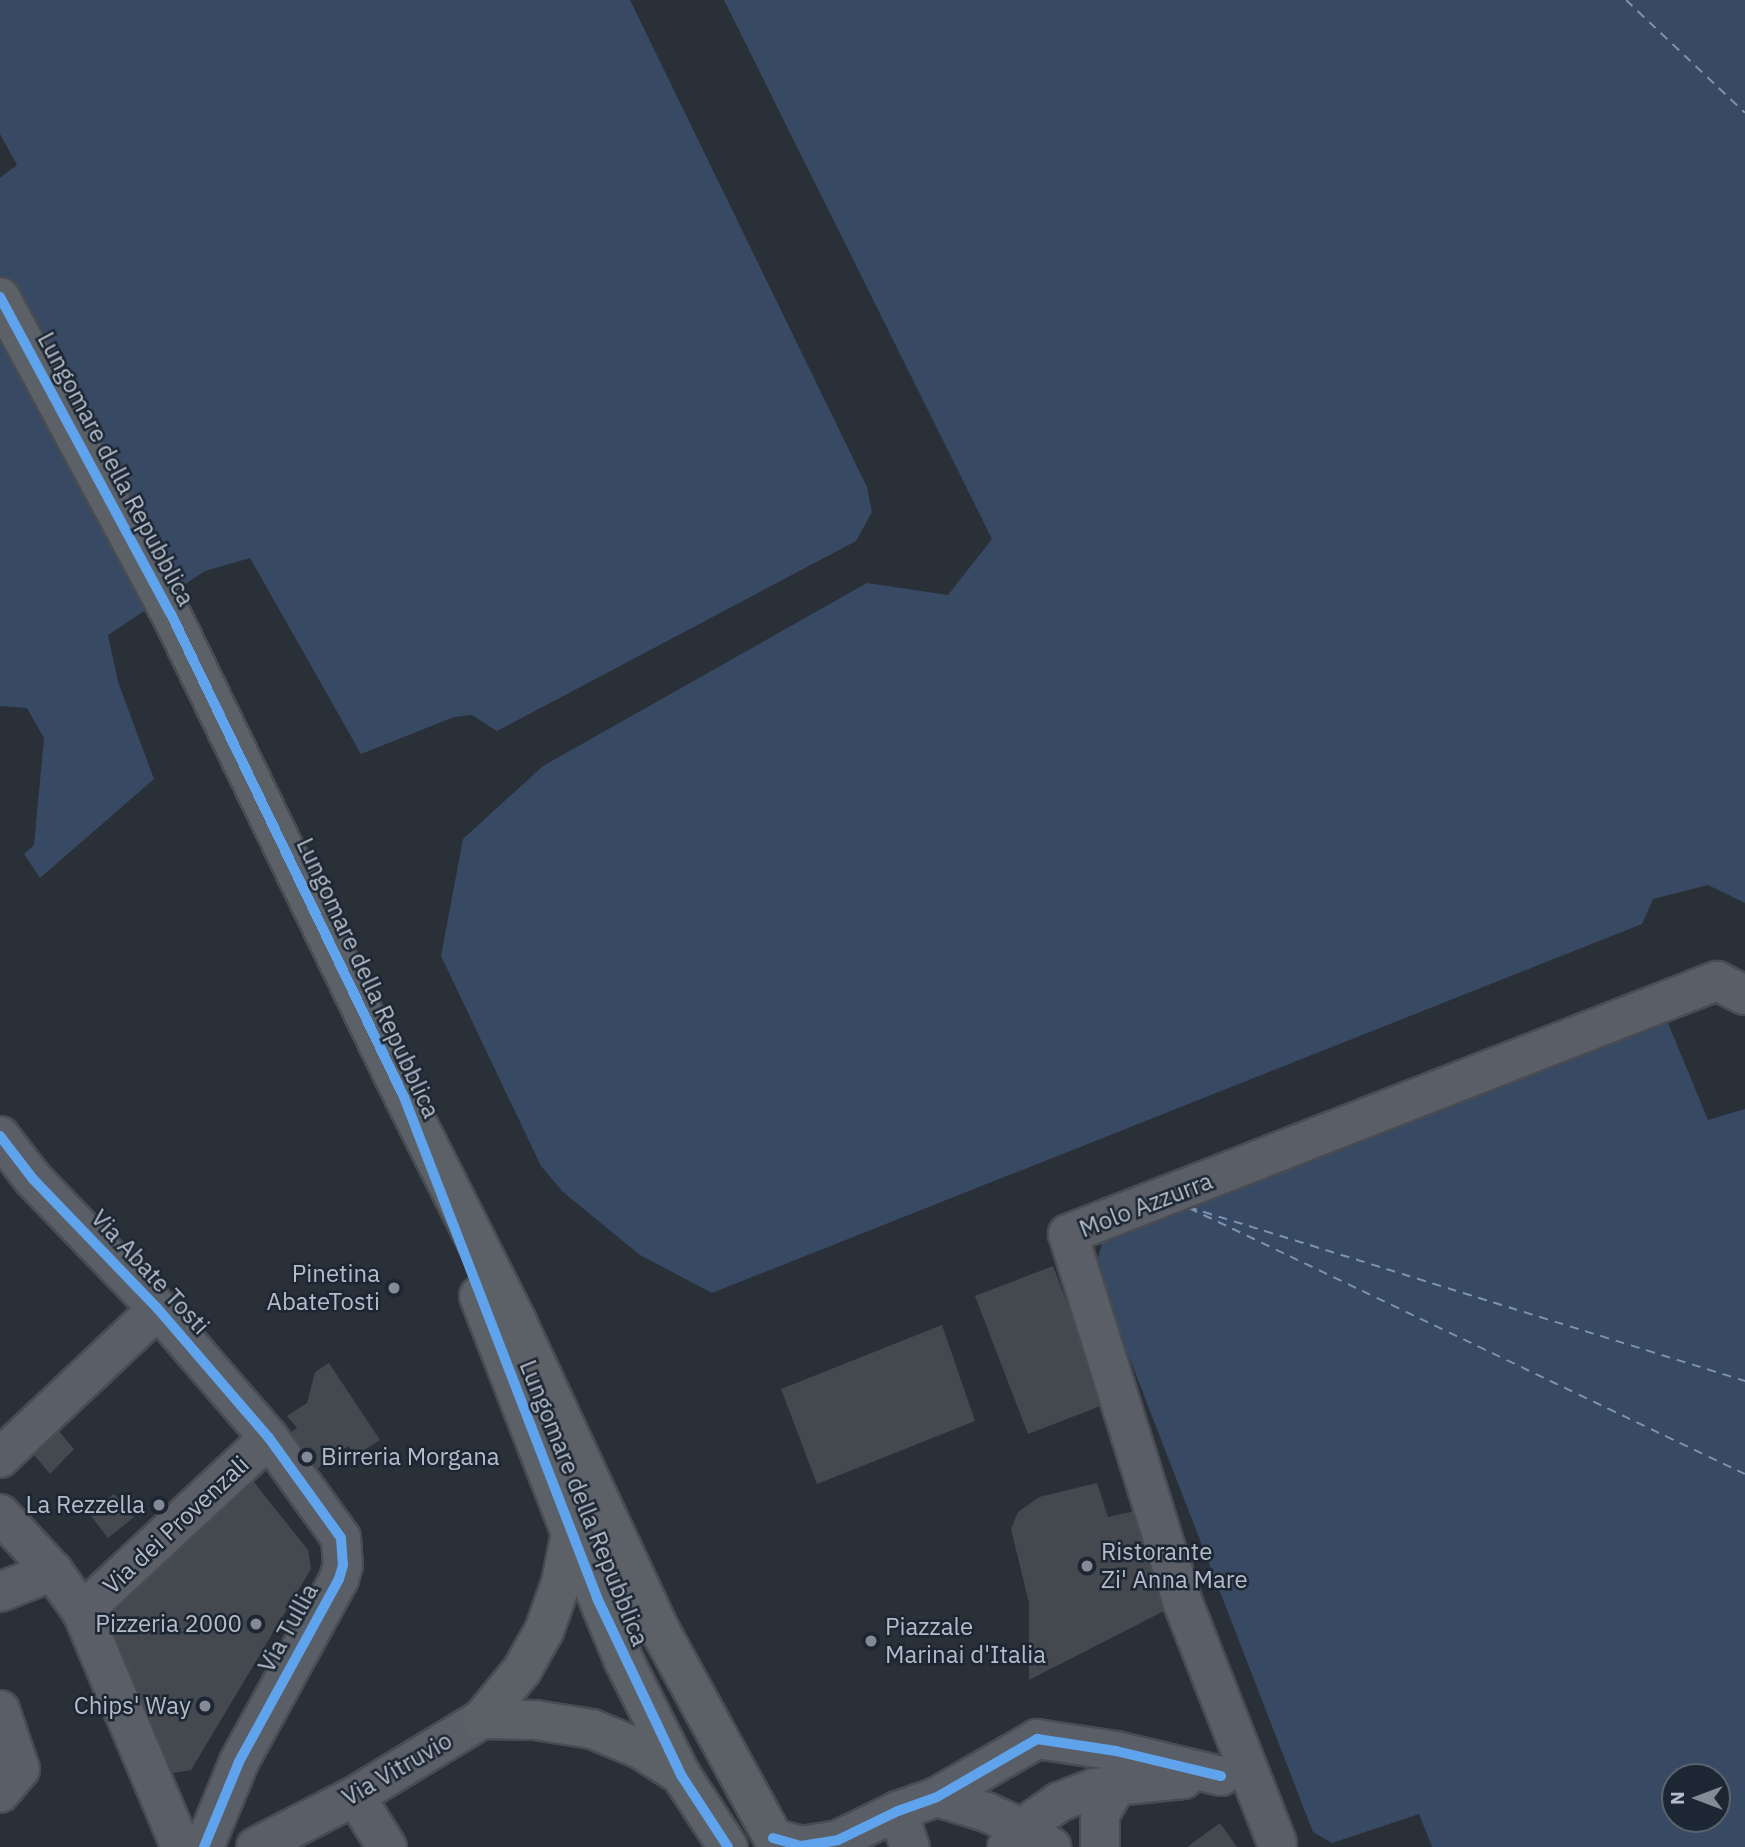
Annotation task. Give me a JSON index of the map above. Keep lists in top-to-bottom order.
{
  "streets": {
    "main road": ["Lungomare della Repubblica"],
    "street": [
      "Molo Azzurra",
      "Via Abate Tosti",
      "Via dei Provenzali",
      "Via Tullia",
      "Via Vitruvio"
    ]
  },
  "crossings": [
    ["Via Abate Tosti", "Via dei Provenzali"],
    ["Via Abate Tosti", "Via Tullia"],
    ["Via dei Provenzali", "Via Tullia"]
  ],
  "places": [
    "Pinetina AbateTosti",
    "Birreria Morgana",
    "La Rezzella",
    "Ristorante Zi' Anna Mare",
    "Pizzeria 2000",
    "Piazzale Marinai d'Italia",
    "Chips' Way"
  ],
  "north": "left"
}
